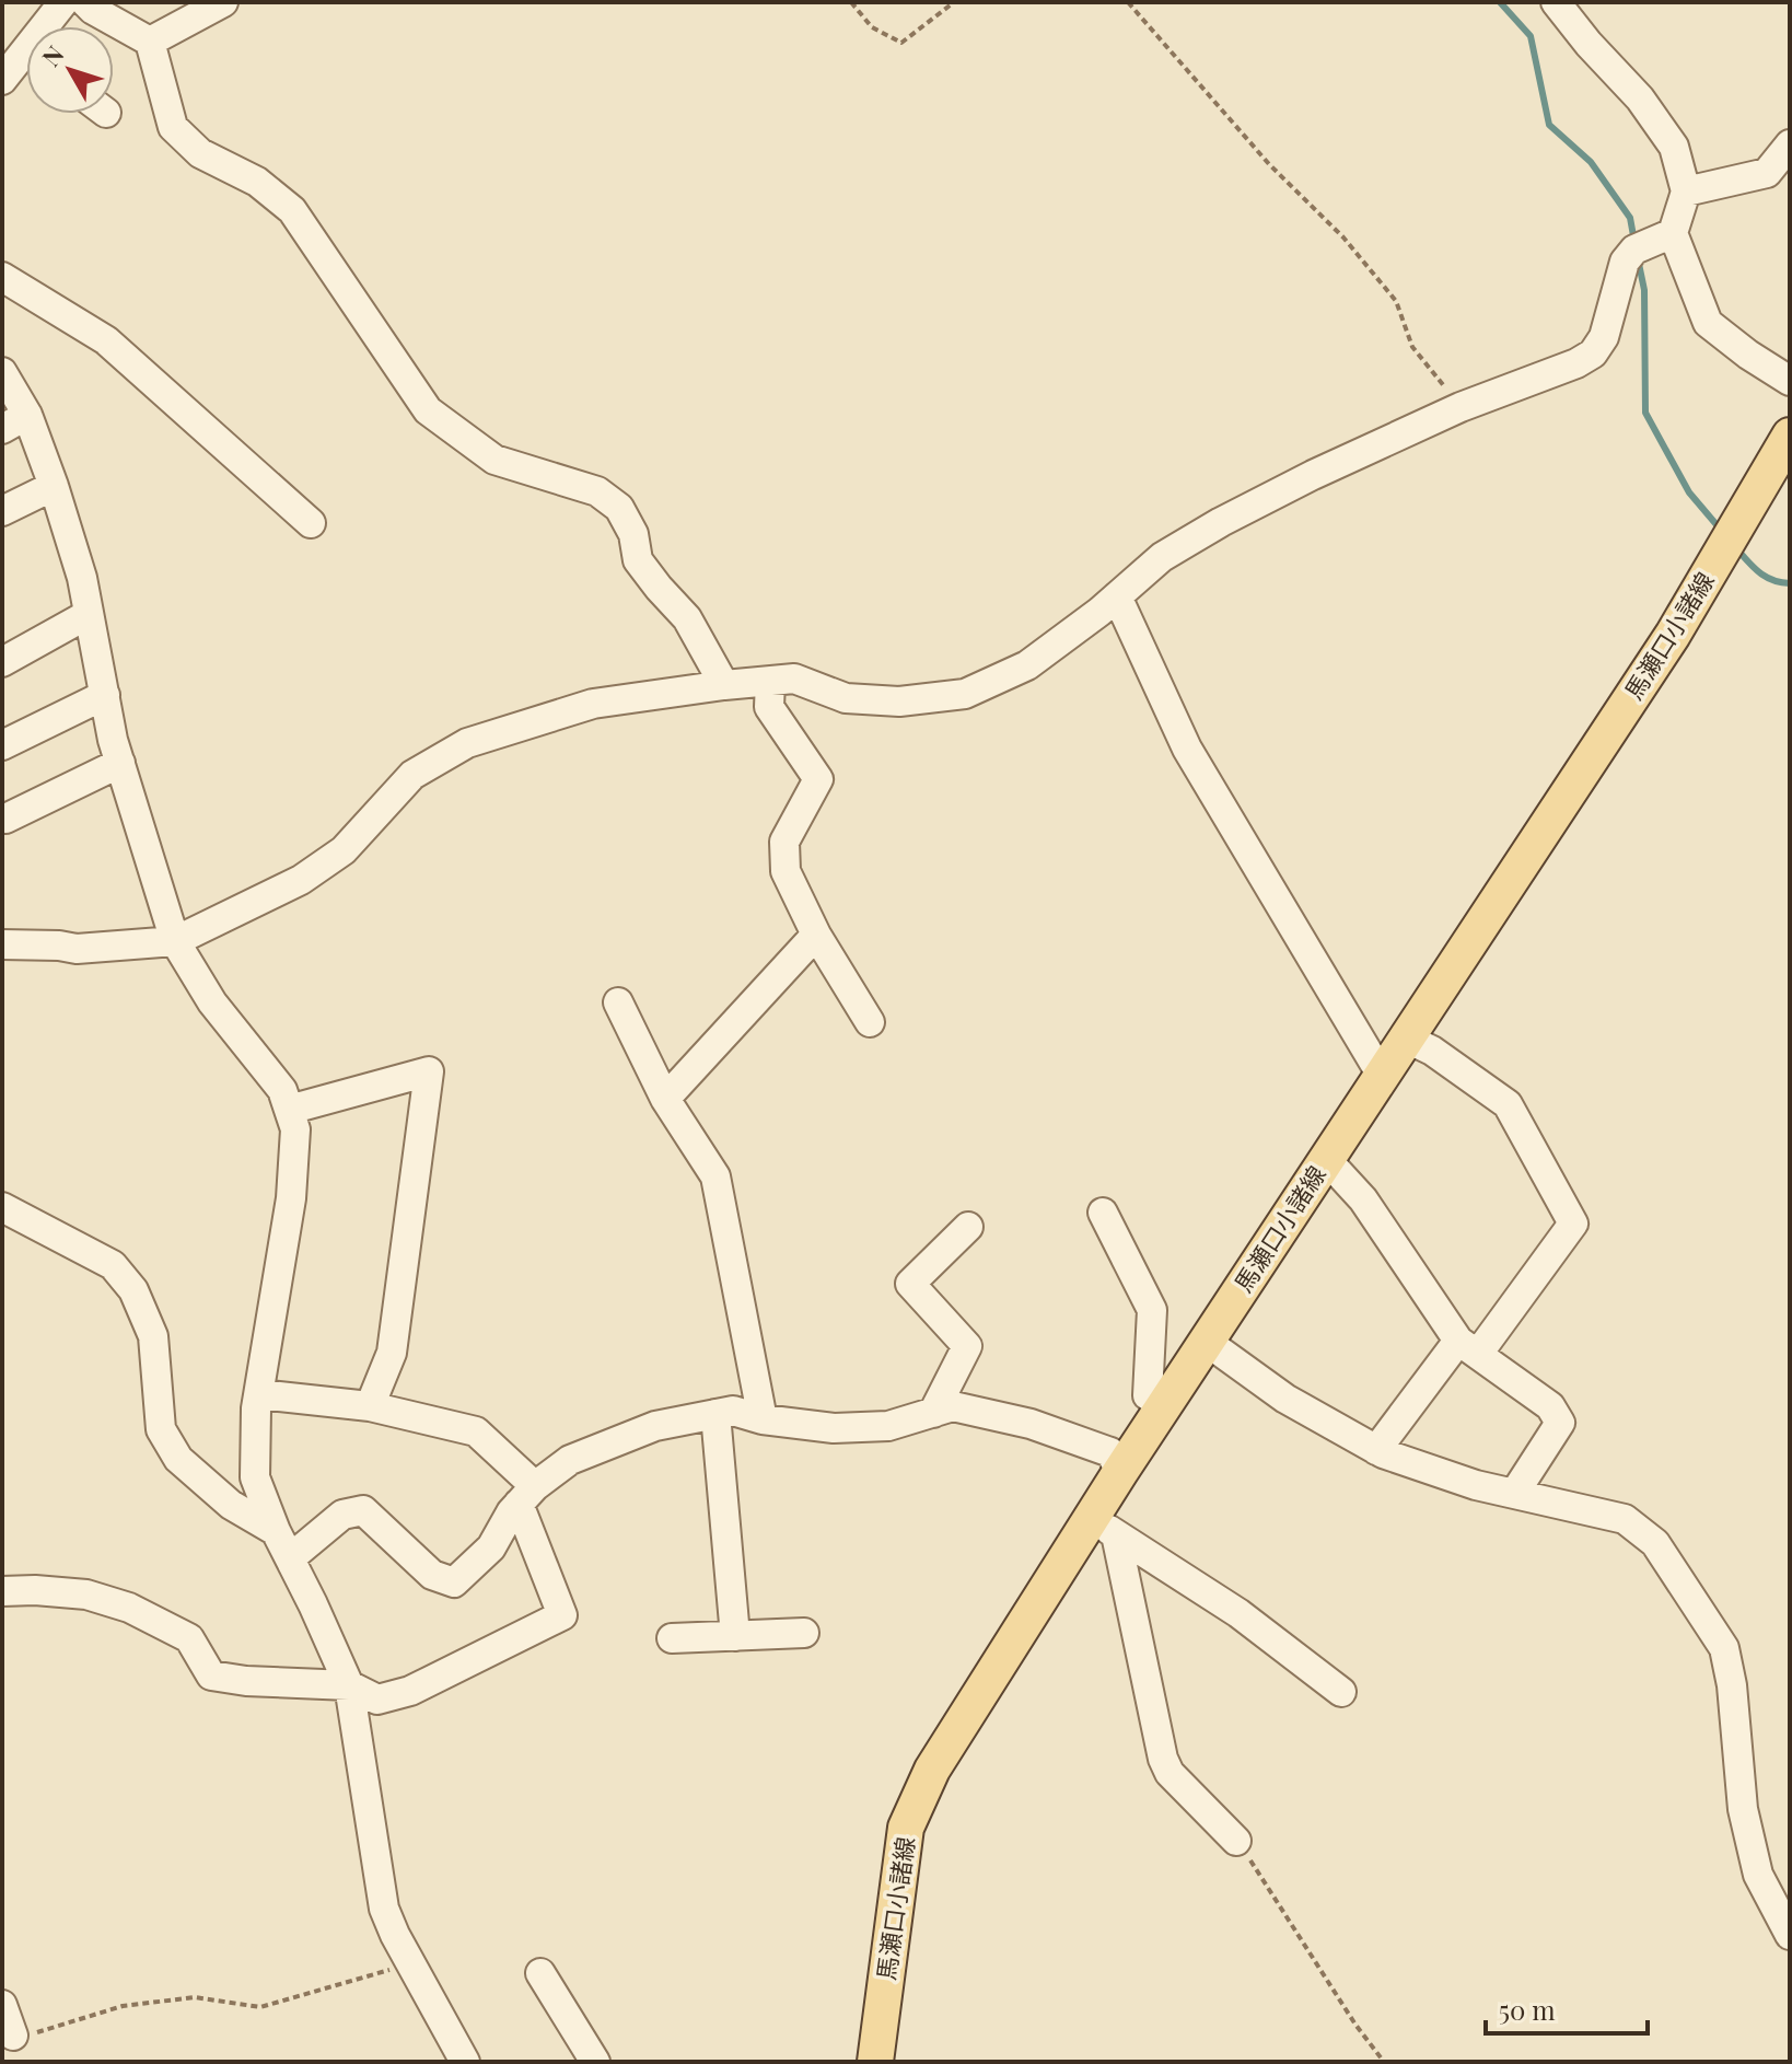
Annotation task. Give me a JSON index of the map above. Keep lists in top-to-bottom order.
{
  "streets": {
    "main road": ["馬瀬口小諸線"]
  },
  "scale_bar": "50 m",
  "north": "top left"
}
